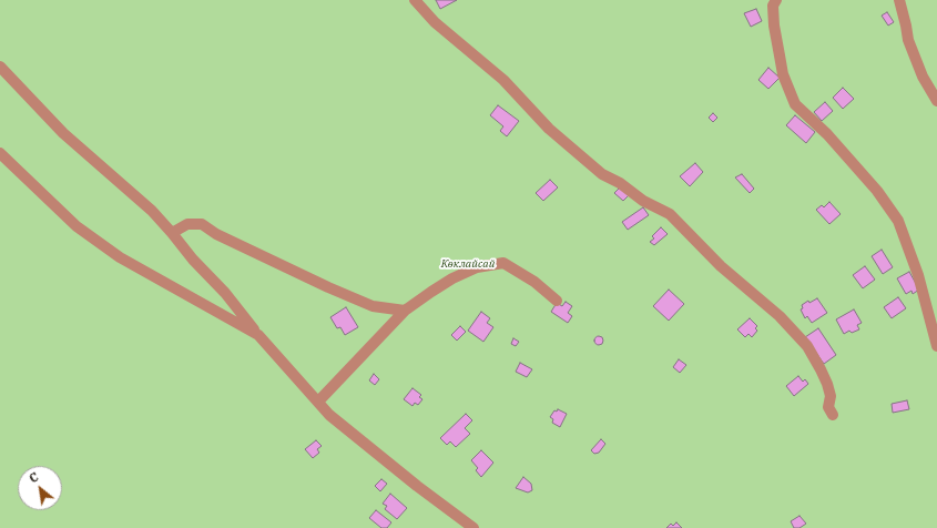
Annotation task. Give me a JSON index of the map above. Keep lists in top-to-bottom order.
{
  "parks": ["Көклайсай"],
  "north": "top left"
}
